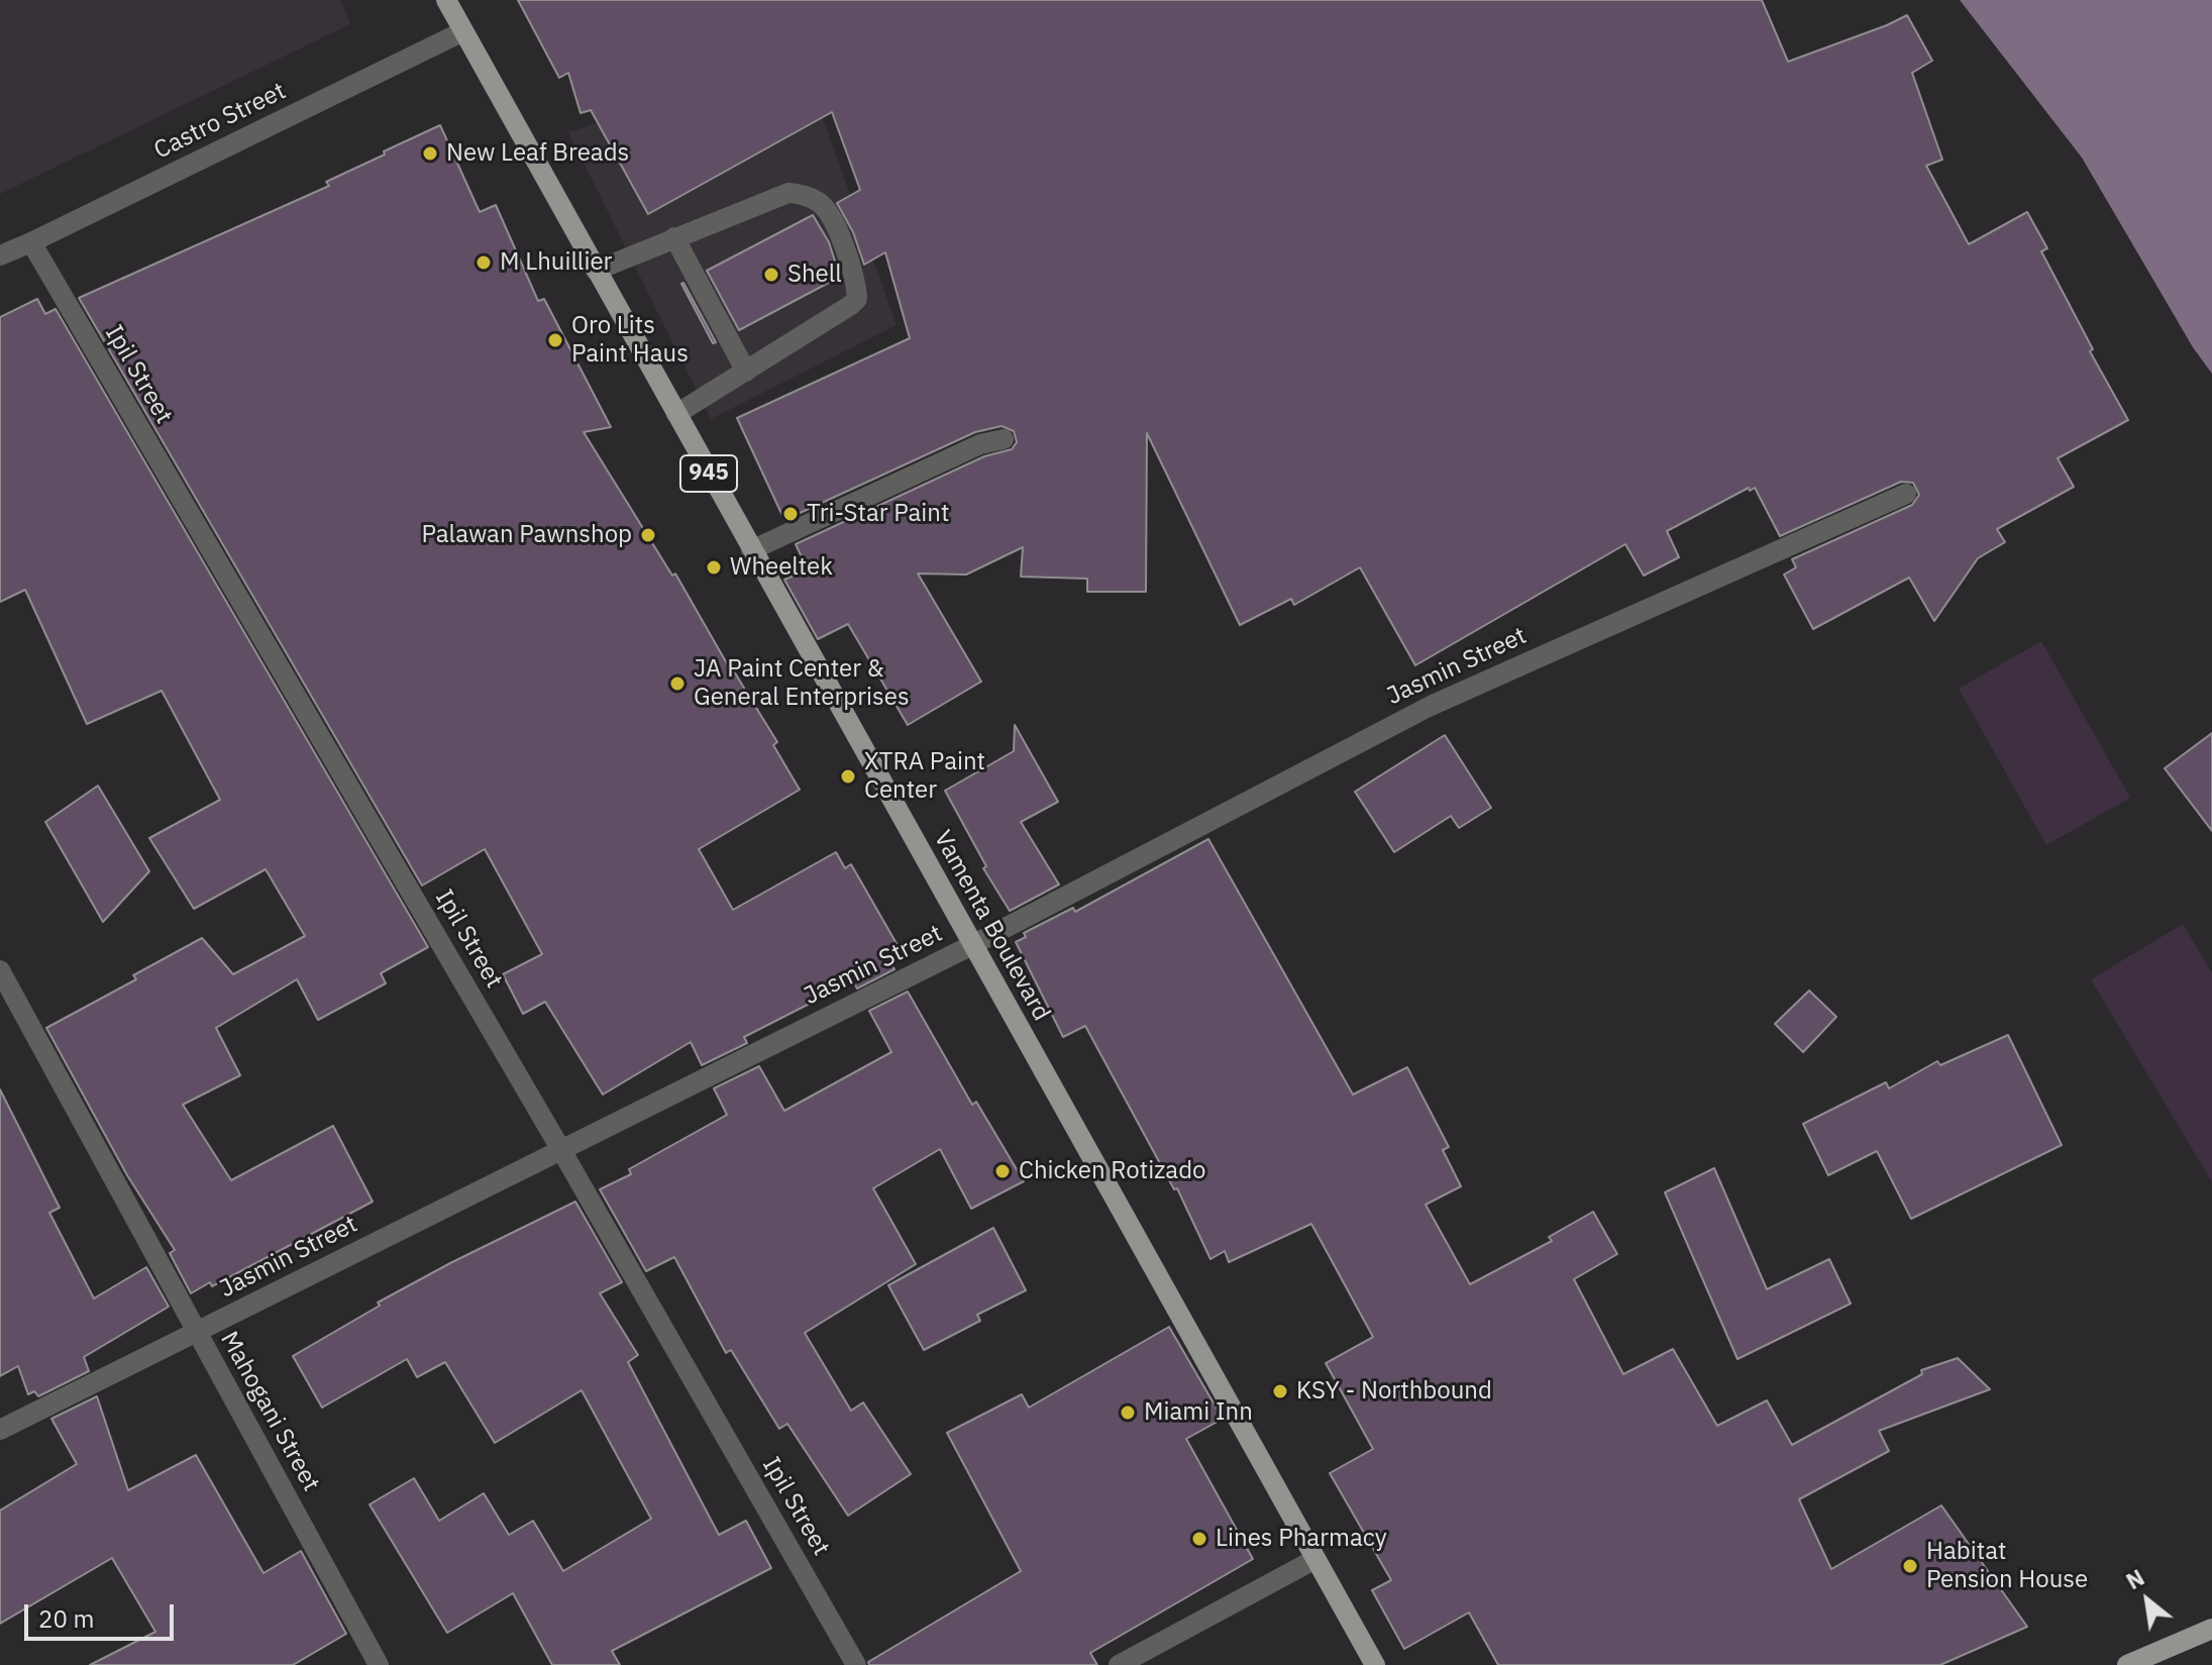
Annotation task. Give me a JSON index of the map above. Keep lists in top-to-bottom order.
{
  "streets": {
    "main road": ["945", "Vamenta Boulevard"],
    "street": [
      "Castro Street",
      "Ipil Street",
      "Jasmin Street",
      "Mahogani Street"
    ]
  },
  "crossings": [
    ["Castro Street", "Ipil Street"],
    ["Castro Street", "Vamenta Boulevard"],
    ["Ipil Street", "Jasmin Street"],
    ["Jasmin Street", "Vamenta Boulevard"],
    ["Jasmin Street", "Mahogani Street"]
  ],
  "places": [
    "New Leaf Breads",
    "M Lhuillier",
    "Shell",
    "Oro Lits Paint Haus",
    "Tri-Star Paint",
    "Palawan Pawnshop",
    "Wheeltek",
    "JA Paint Center & General Enterprises",
    "XTRA Paint Center",
    "Chicken Rotizado",
    "KSY - Northbound",
    "Miami Inn",
    "Lines Pharmacy",
    "Habitat Pension House"
  ],
  "scale_bar": "20 m",
  "north": "top left"
}
